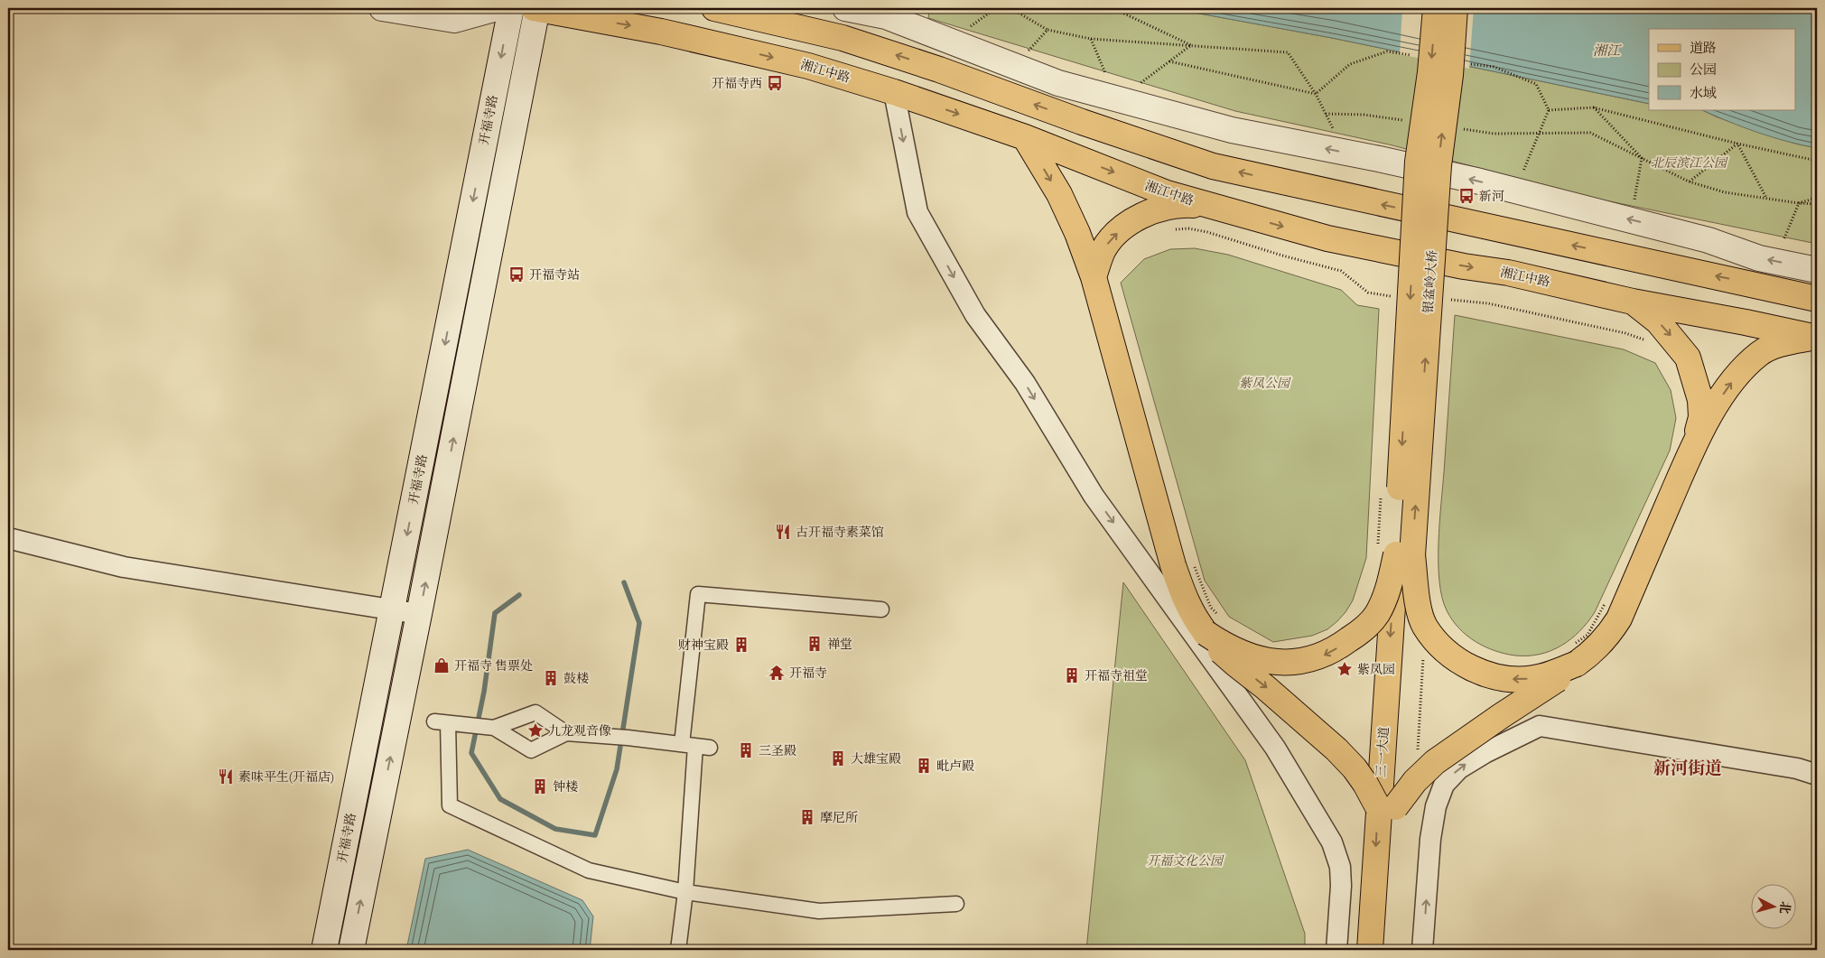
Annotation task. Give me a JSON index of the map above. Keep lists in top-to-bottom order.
{
  "streets": {
    "main road": [
      "湘江中路",
      "开福寺路",
      "银盆岭大桥",
      "三一大道"
    ]
  },
  "crossings": [
    ["银盆岭大桥", "三一大道"]
  ],
  "districts": ["新河街道"],
  "water": ["湘江"],
  "parks": ["北辰滨江公园", "紫凤公园", "开福文化公园"],
  "places": {
    "bus stop": ["开福寺西", "新河", "开福寺站"],
    "restaurant": ["古开福寺素菜馆", "素味平生(开福店)"],
    "building": [
      "禅堂",
      "财神宝殿",
      "开福寺祖堂",
      "鼓楼",
      "三圣殿",
      "大雄宝殿",
      "毗卢殿",
      "钟楼",
      "摩尼所"
    ],
    "shop": ["开福寺 售票处"],
    "place": ["紫凤园", "九龙观音像"],
    "temple": ["开福寺"]
  },
  "legend": ["道路", "公园", "水域"],
  "north": "right"
}
